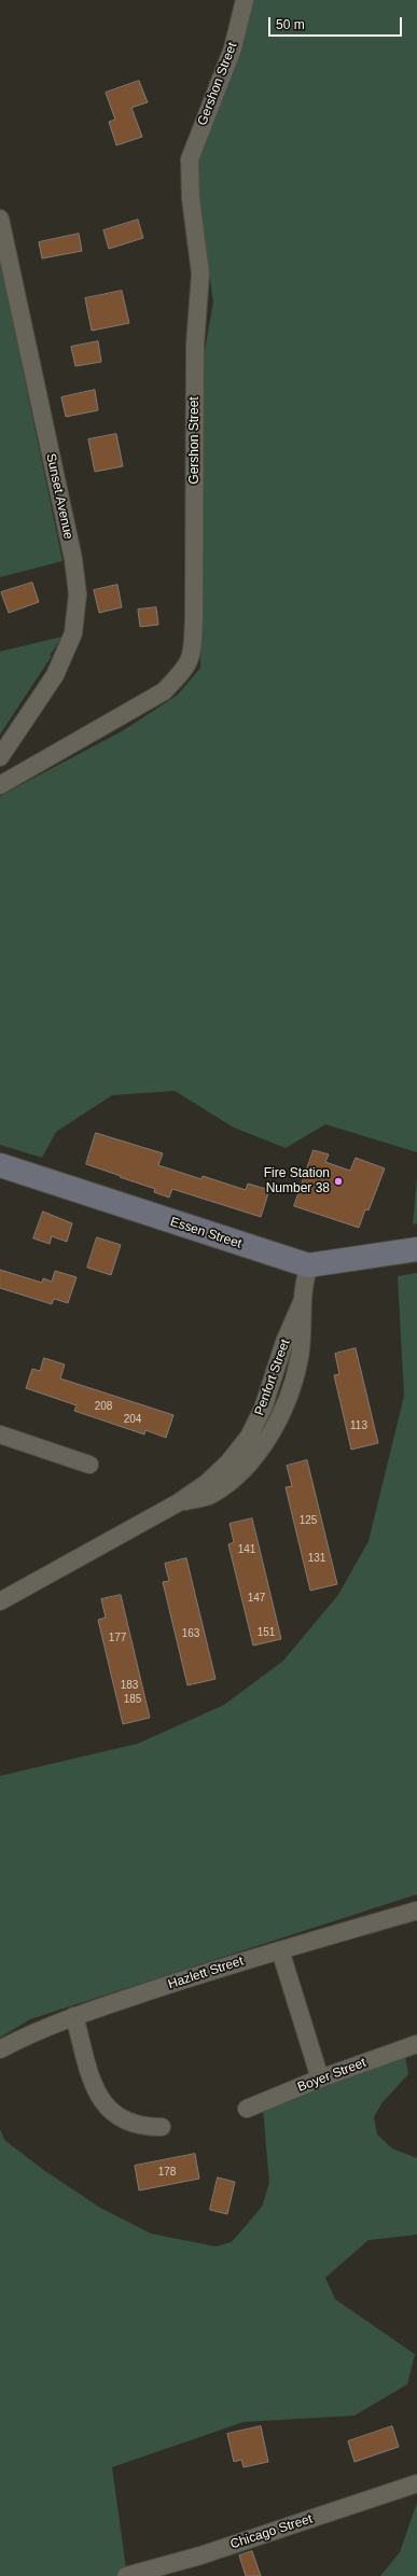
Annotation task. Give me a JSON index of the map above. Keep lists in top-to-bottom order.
{
  "streets": {
    "street": [
      "Gershon Street",
      "Sunset Avenue",
      "Essen Street",
      "Penfort Street",
      "Hazlett Street",
      "Boyer Street",
      "Chicago Street"
    ]
  },
  "crossings": [
    ["Essen Street", "Penfort Street"]
  ],
  "places": ["Fire Station Number 38"],
  "house_numbers": [
    "208",
    "204",
    "113",
    "125",
    "141",
    "131",
    "147",
    "151",
    "163",
    "177",
    "183",
    "185",
    "178"
  ],
  "scale_bar": "50 m"
}
